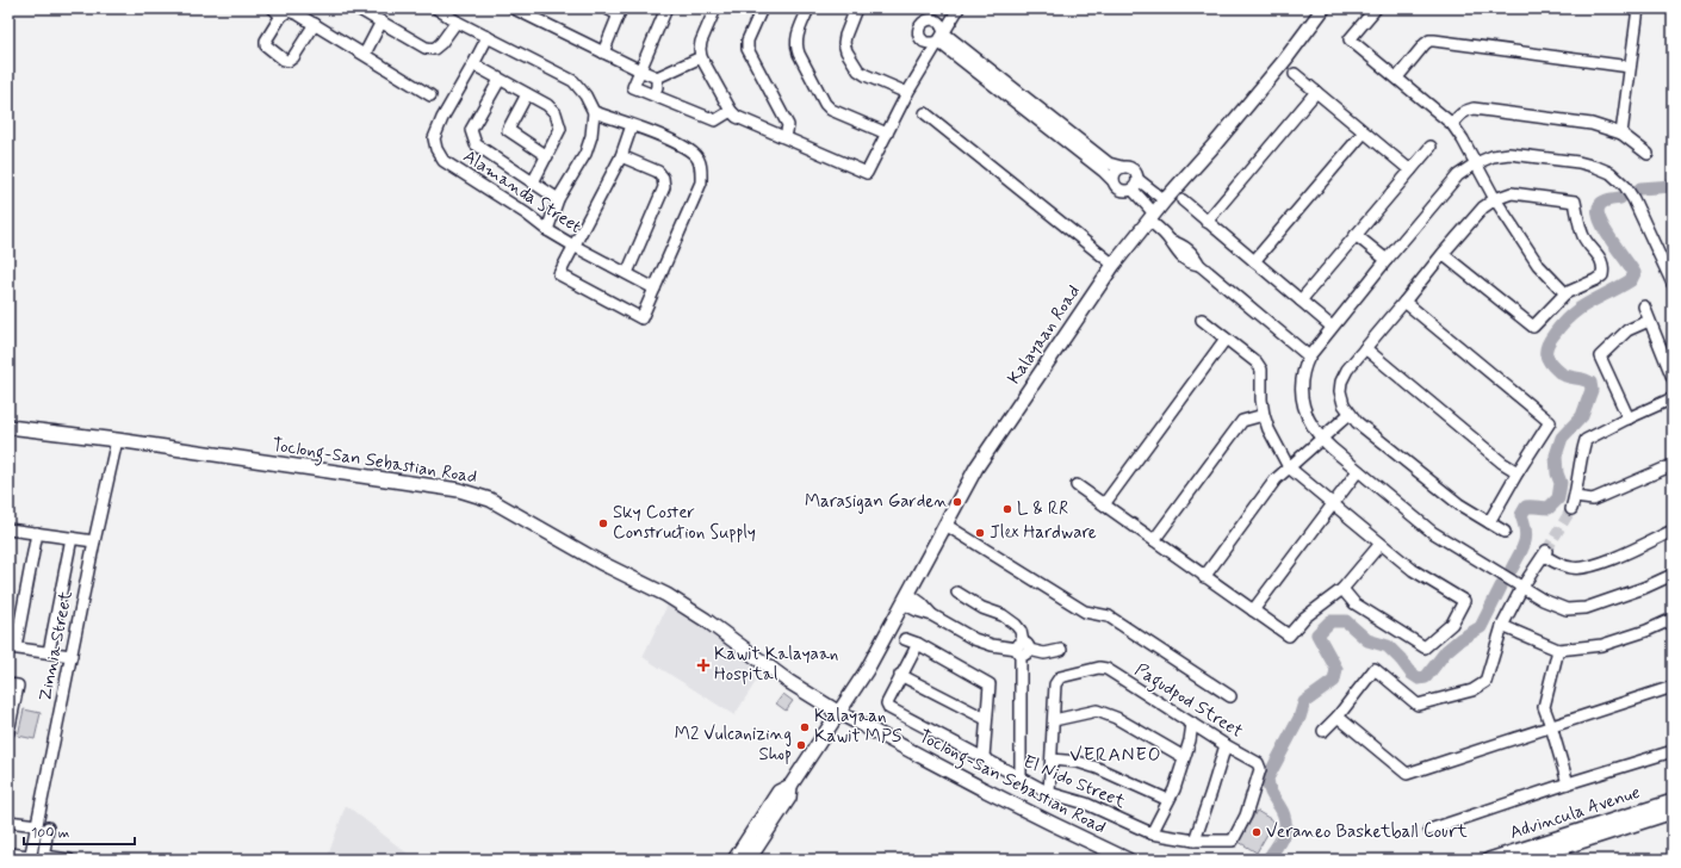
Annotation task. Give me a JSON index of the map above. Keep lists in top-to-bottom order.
{
  "streets": {
    "main road": ["Kalayaan Road", "Toclong-San Sebastian Road", "Advincula Avenue"],
    "street": [
      "Alamanda Street",
      "Zinnia Street",
      "Pagudpod Street",
      "El Nido Street"
    ]
  },
  "crossings": [
    ["Kalayaan Road", "Toclong-San Sebastian Road"],
    ["Toclong-San Sebastian Road", "Zinnia Street"],
    ["Pagudpod Street", "El Nido Street"]
  ],
  "districts": ["VERANEO"],
  "places": {
    "other": [
      "Marasigan Garden",
      "L & RR",
      "Sky Coster Construction Supply",
      "Jlex Hardware",
      "Kalayaan Kawit MPS",
      "M2 Vulcanizing Shop",
      "Veraneo Basketball Court"
    ],
    "health": ["Kawit Kalayaan Hospital"]
  },
  "scale_bar": "100 m"
}
